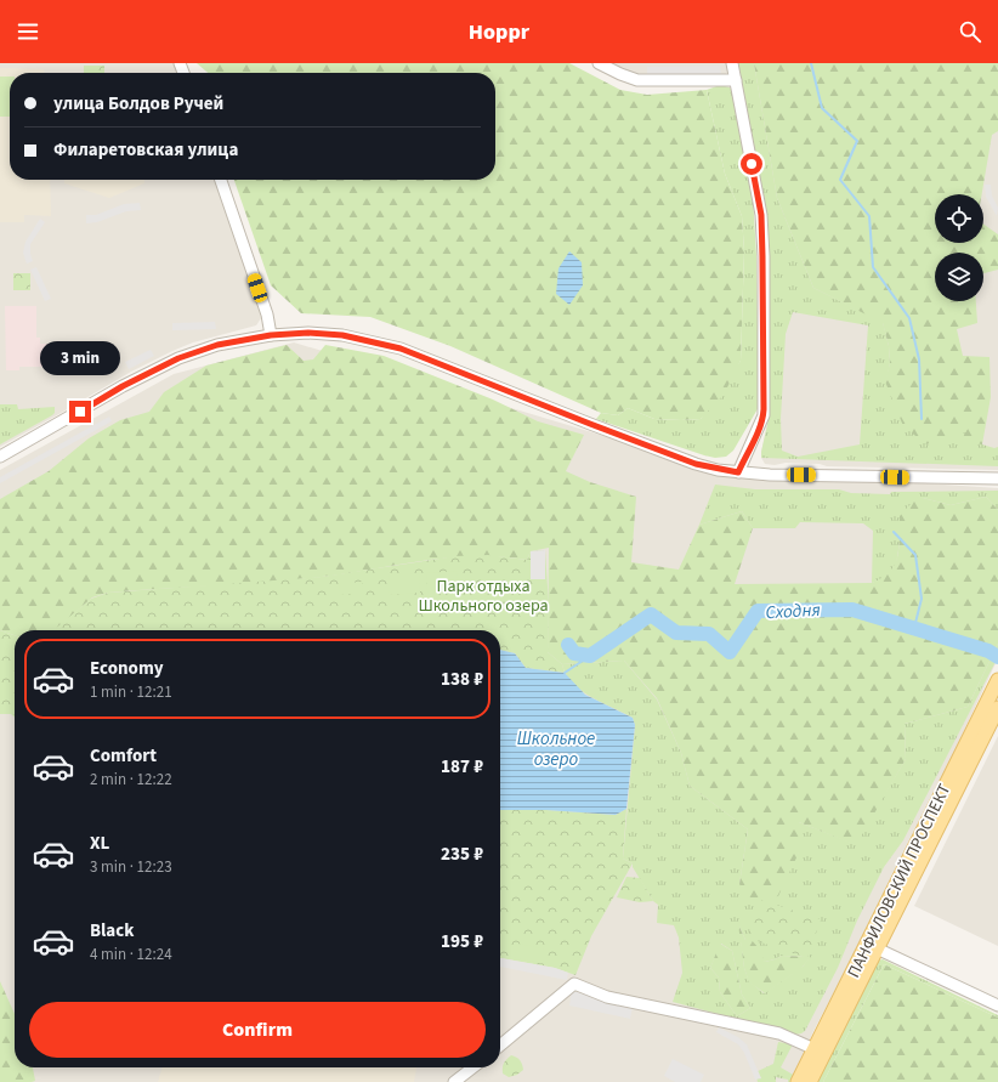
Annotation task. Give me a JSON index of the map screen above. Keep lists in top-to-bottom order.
{
  "streets": {
    "main road": ["ПАНФИЛОВСКИЙ ПРОСПЕКТ"]
  },
  "water": ["Сходня", "Школьное озеро"],
  "parks": ["Парк отдыха Школьного озера"],
  "page": {
    "header": "Hoppr",
    "banner": ["улица Болдов Ручей", "Филаретовская улица"],
    "bubble": "3 min",
    "list": [
      {
        "name": "Economy",
        "note": "1 min · 12:21",
        "value": "138 ₽"
      },
      {
        "name": "Comfort",
        "note": "2 min · 12:22",
        "value": "187 ₽"
      },
      {
        "name": "XL",
        "note": "3 min · 12:23",
        "value": "235 ₽"
      },
      {
        "name": "Black",
        "note": "4 min · 12:24",
        "value": "195 ₽"
      }
    ],
    "buttons": "Confirm"
  }
}
